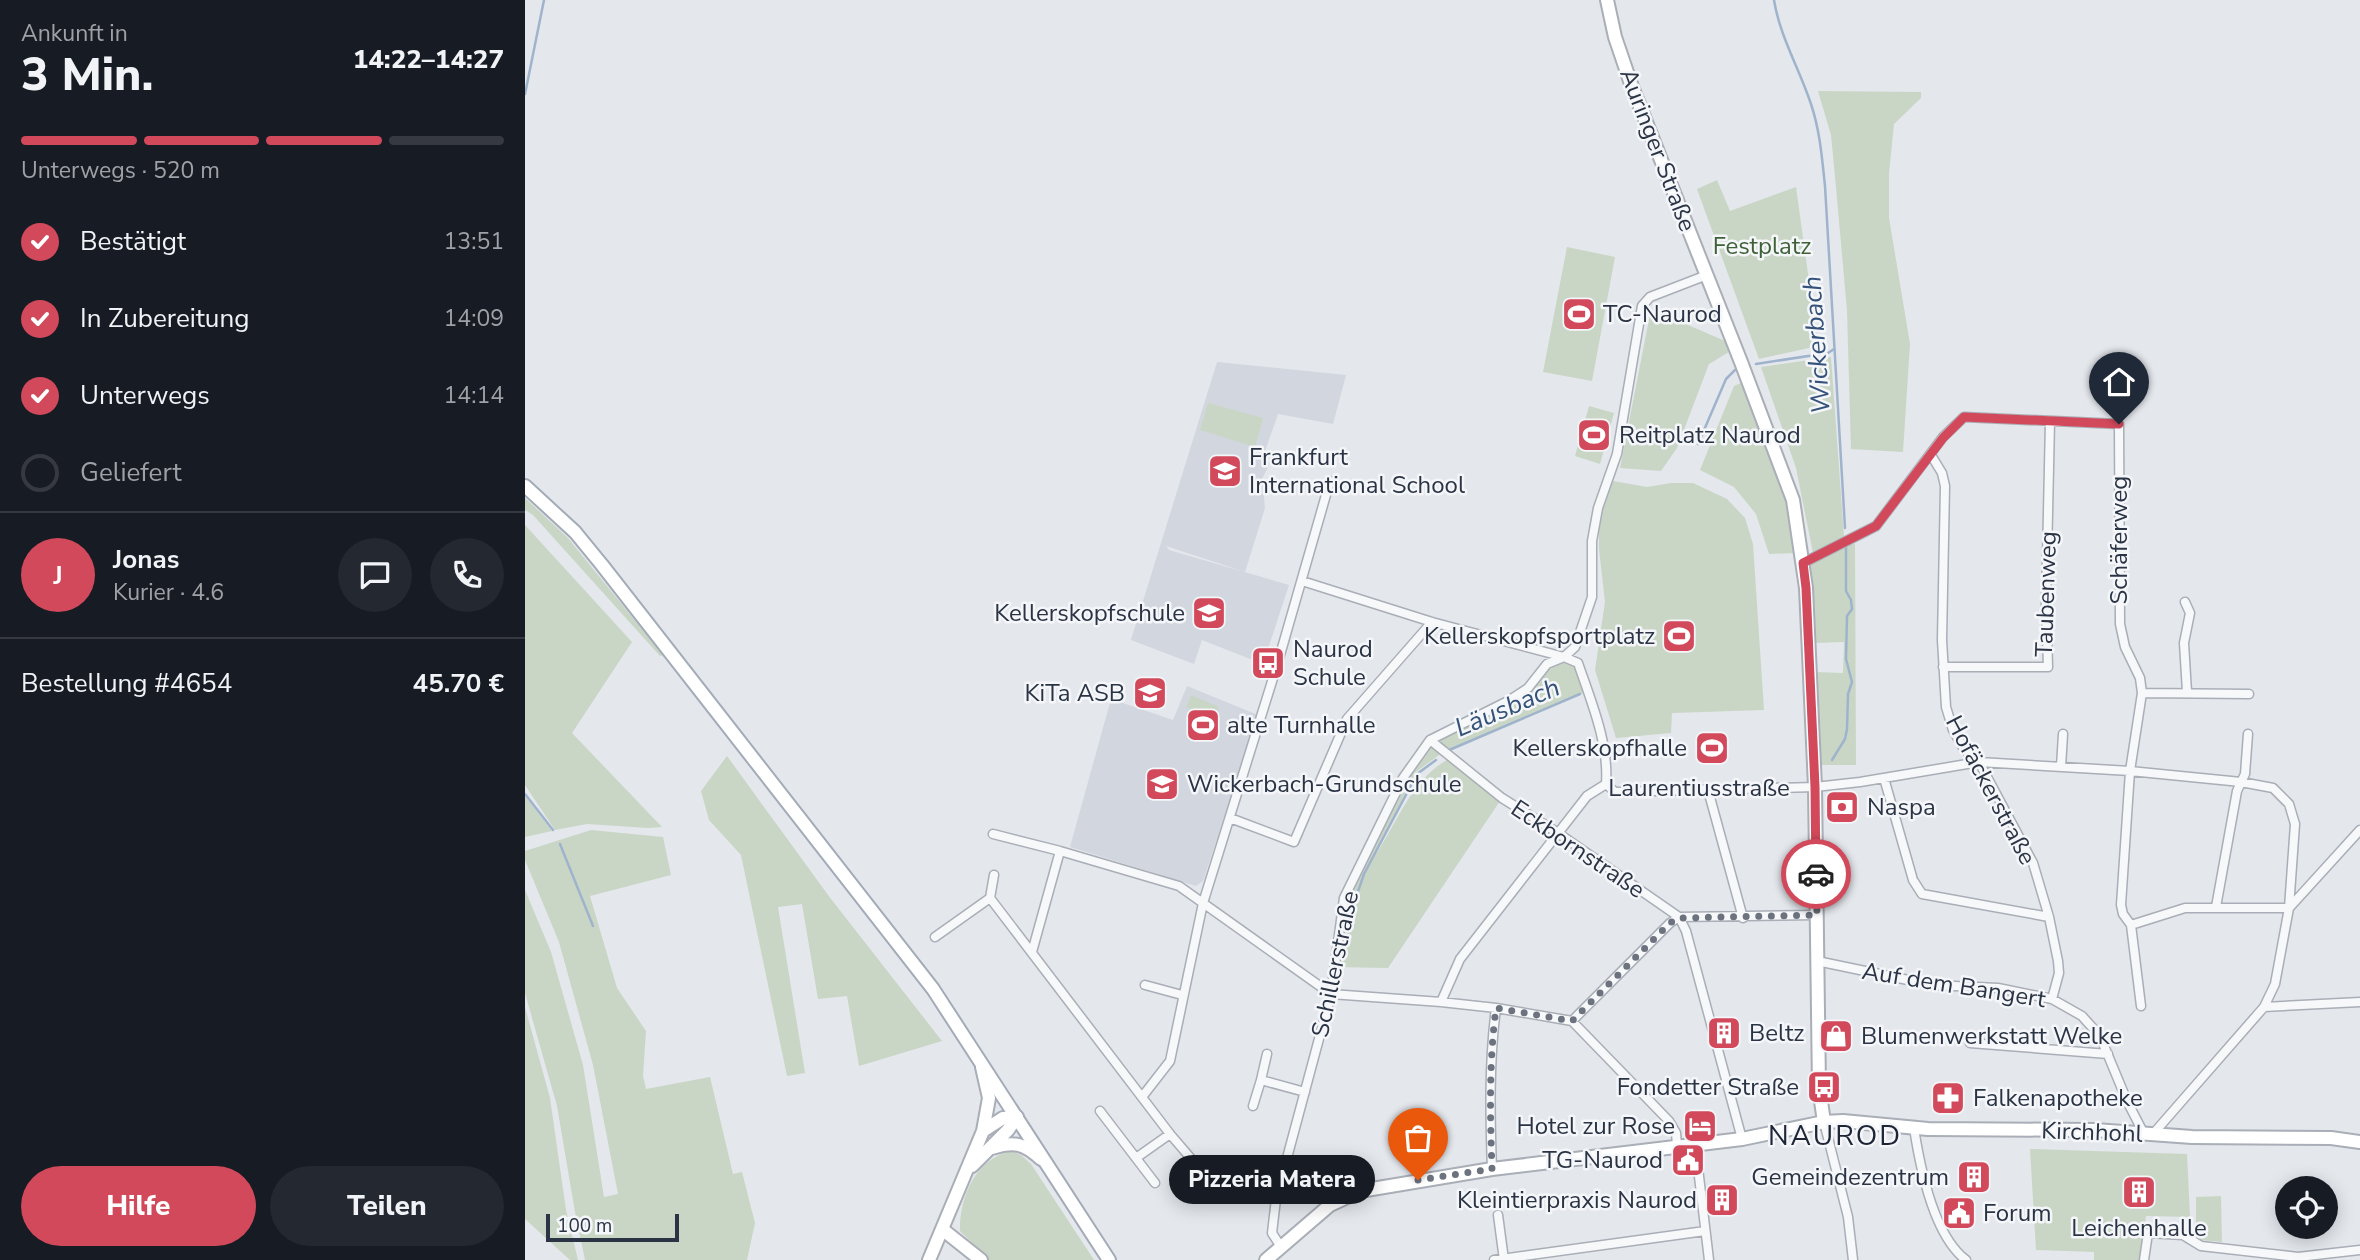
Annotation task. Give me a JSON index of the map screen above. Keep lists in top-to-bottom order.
{
  "streets": {
    "street": [
      "Auringer Straße",
      "Schäferweg",
      "Taubenweg",
      "Laurentiusstraße",
      "Hofäckerstraße",
      "Eckbornstraße",
      "Schillerstraße",
      "Auf dem Bangert",
      "Kirchhohl"
    ]
  },
  "crossings": [
    ["Auringer Straße", "Schäferweg"],
    ["Auringer Straße", "Laurentiusstraße"],
    ["Auringer Straße", "Schillerstraße"],
    ["Auringer Straße", "Auf dem Bangert"],
    ["Auringer Straße", "Kirchhohl"],
    ["Schäferweg", "Taubenweg"],
    ["Schäferweg", "Laurentiusstraße"],
    ["Schäferweg", "Hofäckerstraße"],
    ["Taubenweg", "Hofäckerstraße"],
    ["Laurentiusstraße", "Hofäckerstraße"],
    ["Laurentiusstraße", "Eckbornstraße"],
    ["Laurentiusstraße", "Auf dem Bangert"],
    ["Laurentiusstraße", "Kirchhohl"],
    ["Hofäckerstraße", "Auf dem Bangert"],
    ["Eckbornstraße", "Schillerstraße"],
    ["Auf dem Bangert", "Kirchhohl"]
  ],
  "districts": ["NAUROD"],
  "water": ["Wickerbach", "Läusbach"],
  "parks": ["Festplatz"],
  "places": {
    "sports": [
      "TC-Naurod",
      "Reitplatz Naurod",
      "Kellerskopfsportplatz",
      "alte Turnhalle",
      "Kellerskopfhalle"
    ],
    "school or university": [
      "Frankfurt International School",
      "Kellerskopfschule",
      "KiTa ASB",
      "Wickerbach-Grundschule"
    ],
    "bus stop": ["Naurod Schule", "Fondetter Straße"],
    "bank": ["Naspa"],
    "building": [
      "Beltz",
      "Gemeindezentrum",
      "Leichenhalle",
      "Kleintierpraxis Naurod"
    ],
    "shop": ["Blumenwerkstatt Welke"],
    "pharmacy": ["Falkenapotheke"],
    "hotel": ["Hotel zur Rose"],
    "public building": ["TG-Naurod", "Forum"],
    "other": ["Pizzeria Matera"]
  },
  "scale_bar": "100 m",
  "page": {
    "heading": ["3 Min.", "Ankunft in", "14:22–14:27"],
    "panel": [
      "Jonas",
      "Kurier · 4.6",
      "Bestellung #4654",
      "45.70 €"
    ],
    "bar": "Unterwegs · 520 m",
    "list": [
      ["Bestätigt", "13:51"],
      ["In Zubereitung", "14:09"],
      ["Unterwegs", "14:14"],
      "Geliefert"
    ],
    "round": "J",
    "buttons": ["Hilfe", "Teilen"],
    "bubble": "Pizzeria Matera",
    "scale": "100 m"
  }
}
